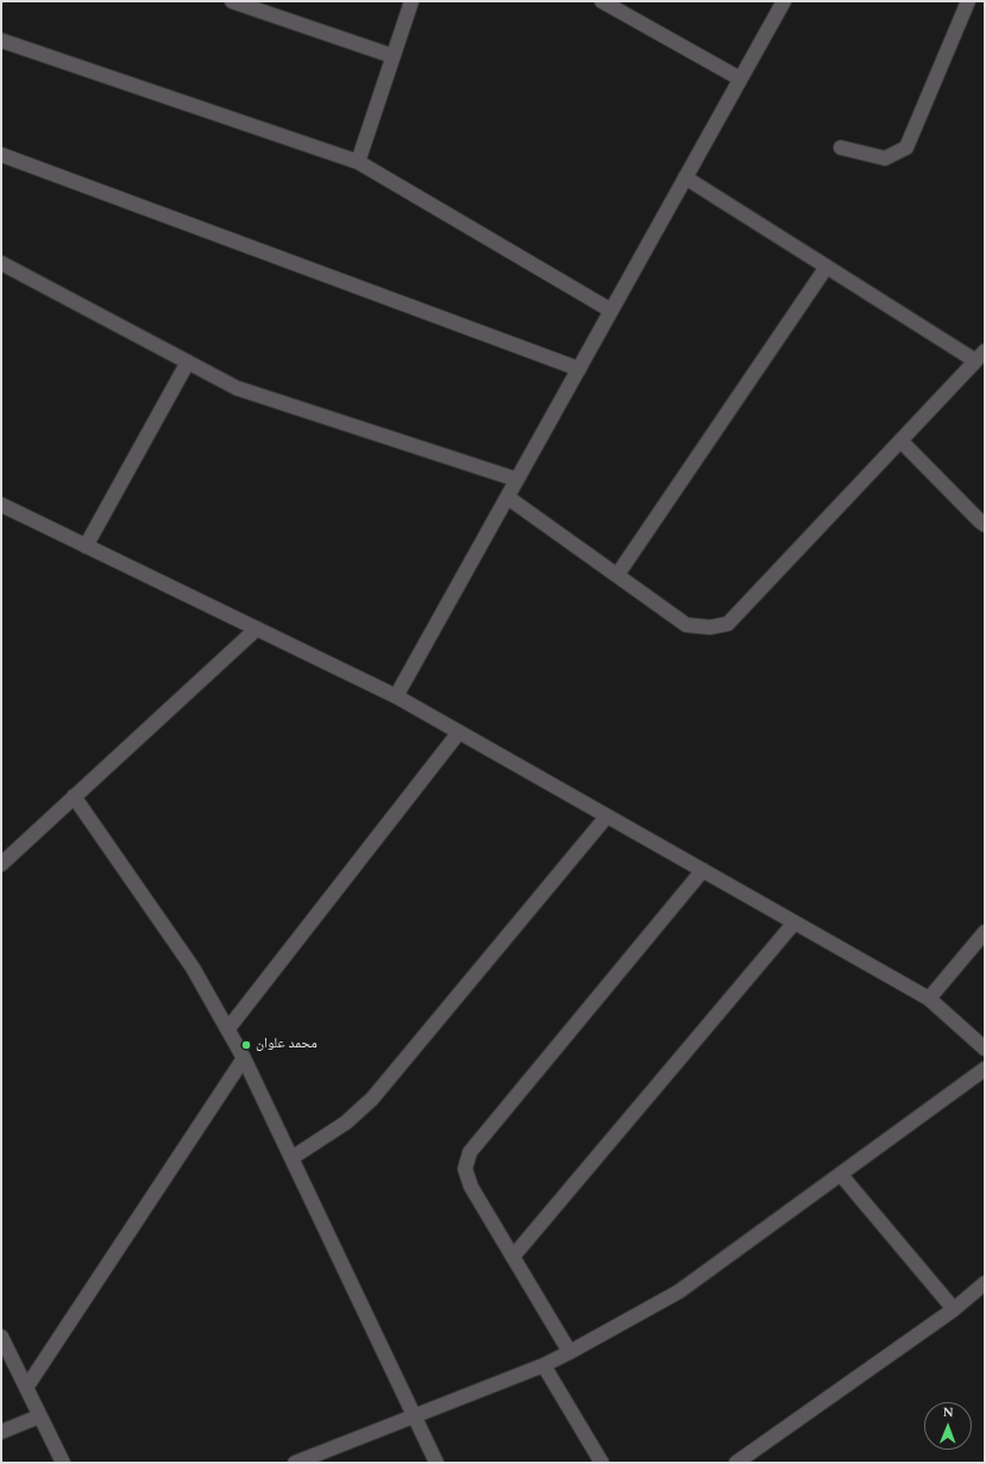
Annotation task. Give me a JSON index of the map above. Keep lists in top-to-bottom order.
{
  "places": ["محمد علوان"],
  "north": "top"
}
